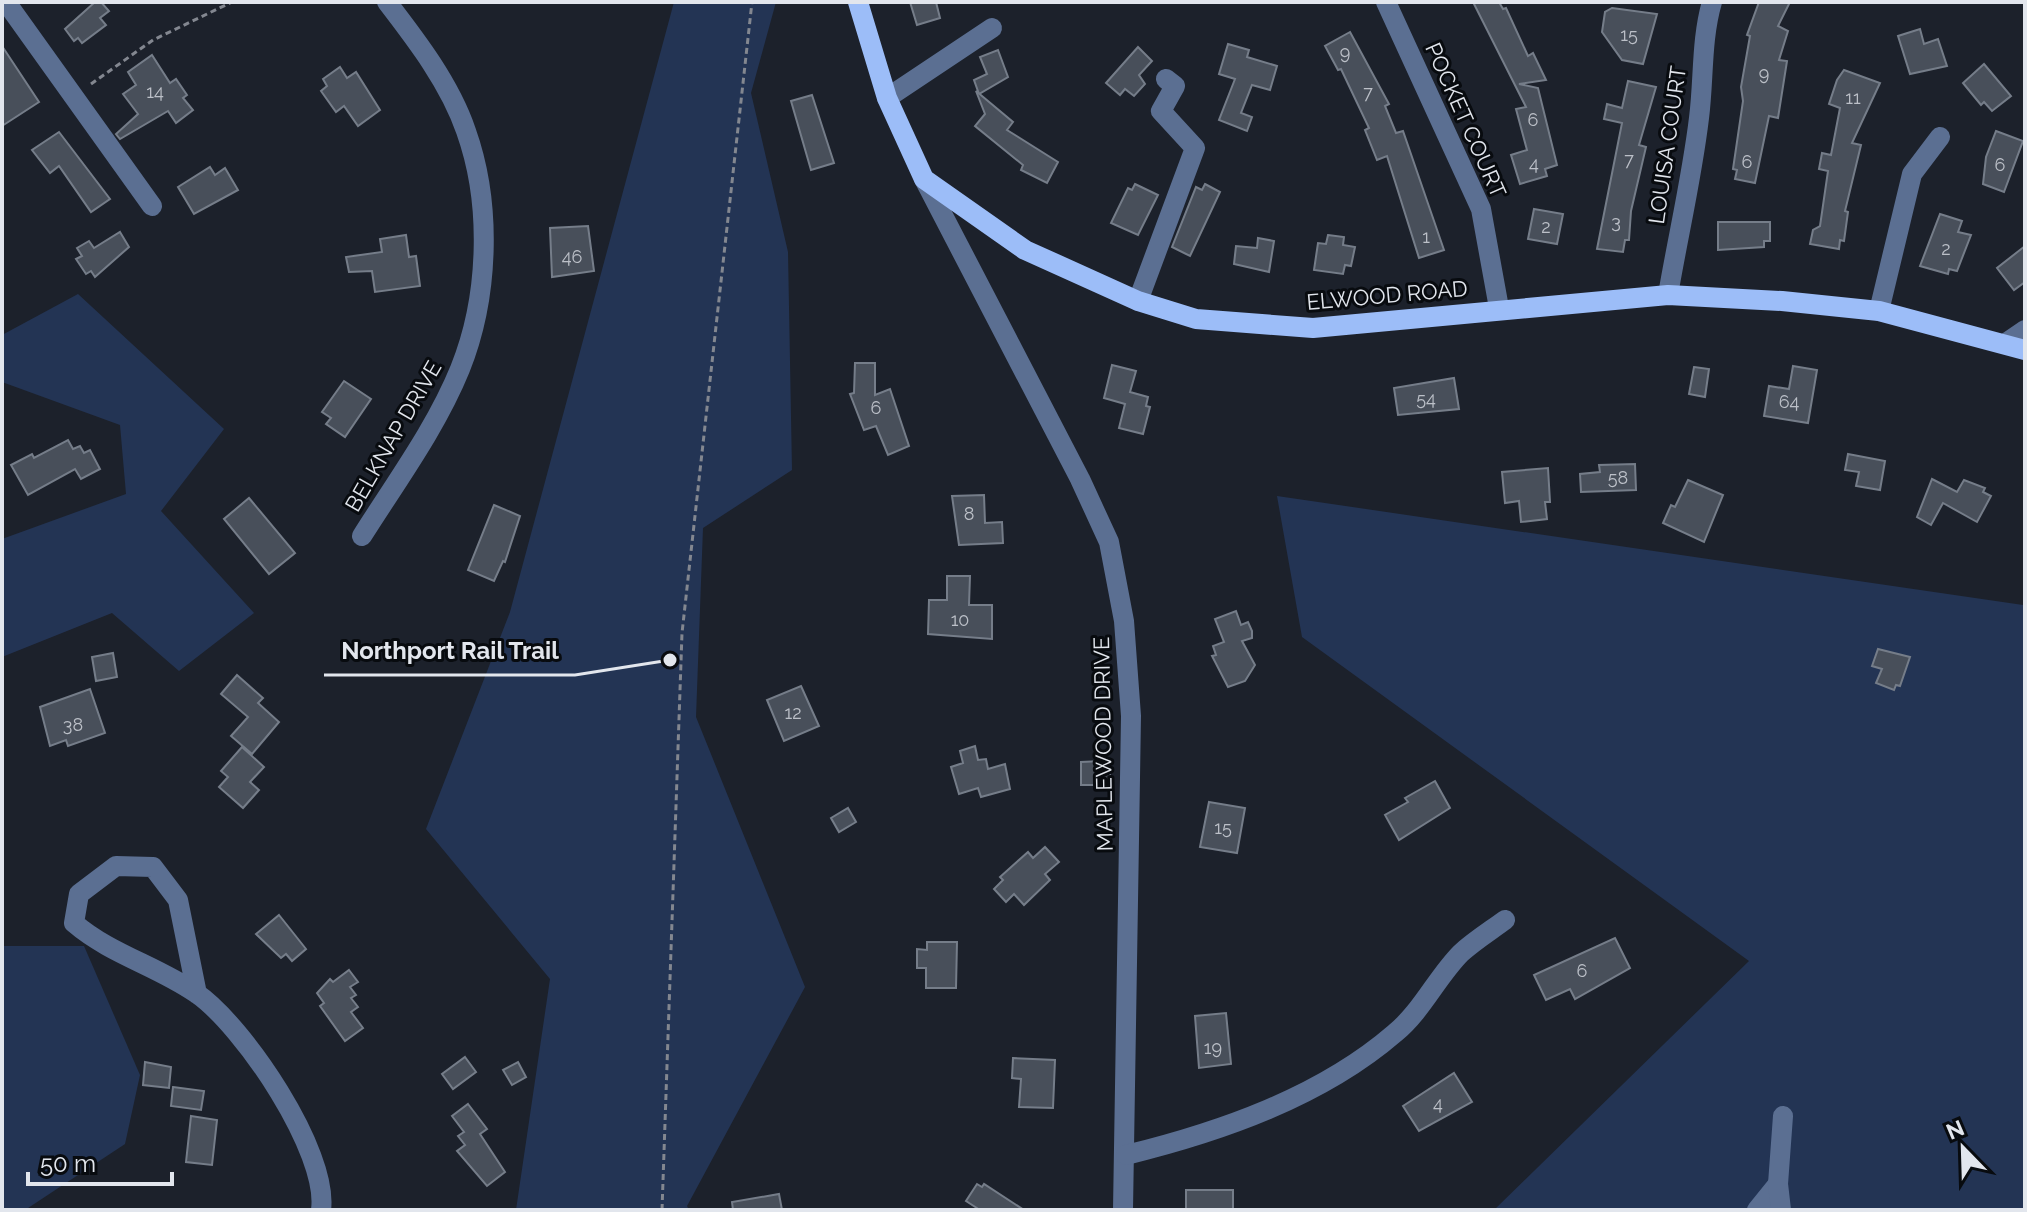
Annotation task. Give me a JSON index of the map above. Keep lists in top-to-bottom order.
{
  "streets": {
    "main road": ["ELWOOD ROAD"],
    "street": [
      "POCKET COURT",
      "LOUISA COURT",
      "BELKNAP DRIVE",
      "MAPLEWOOD DRIVE"
    ]
  },
  "crossings": [
    ["POCKET COURT", "ELWOOD ROAD"],
    ["LOUISA COURT", "ELWOOD ROAD"],
    ["ELWOOD ROAD", "MAPLEWOOD DRIVE"]
  ],
  "places": ["Northport Rail Trail"],
  "house_numbers": [
    "15",
    "9",
    "9",
    "14",
    "7",
    "11",
    "6",
    "7",
    "6",
    "4",
    "6",
    "3",
    "2",
    "1",
    "2",
    "46",
    "54",
    "64",
    "6",
    "58",
    "8",
    "10",
    "12",
    "38",
    "15",
    "6",
    "19",
    "4"
  ],
  "scale_bar": "50 m",
  "north": "top left"
}
